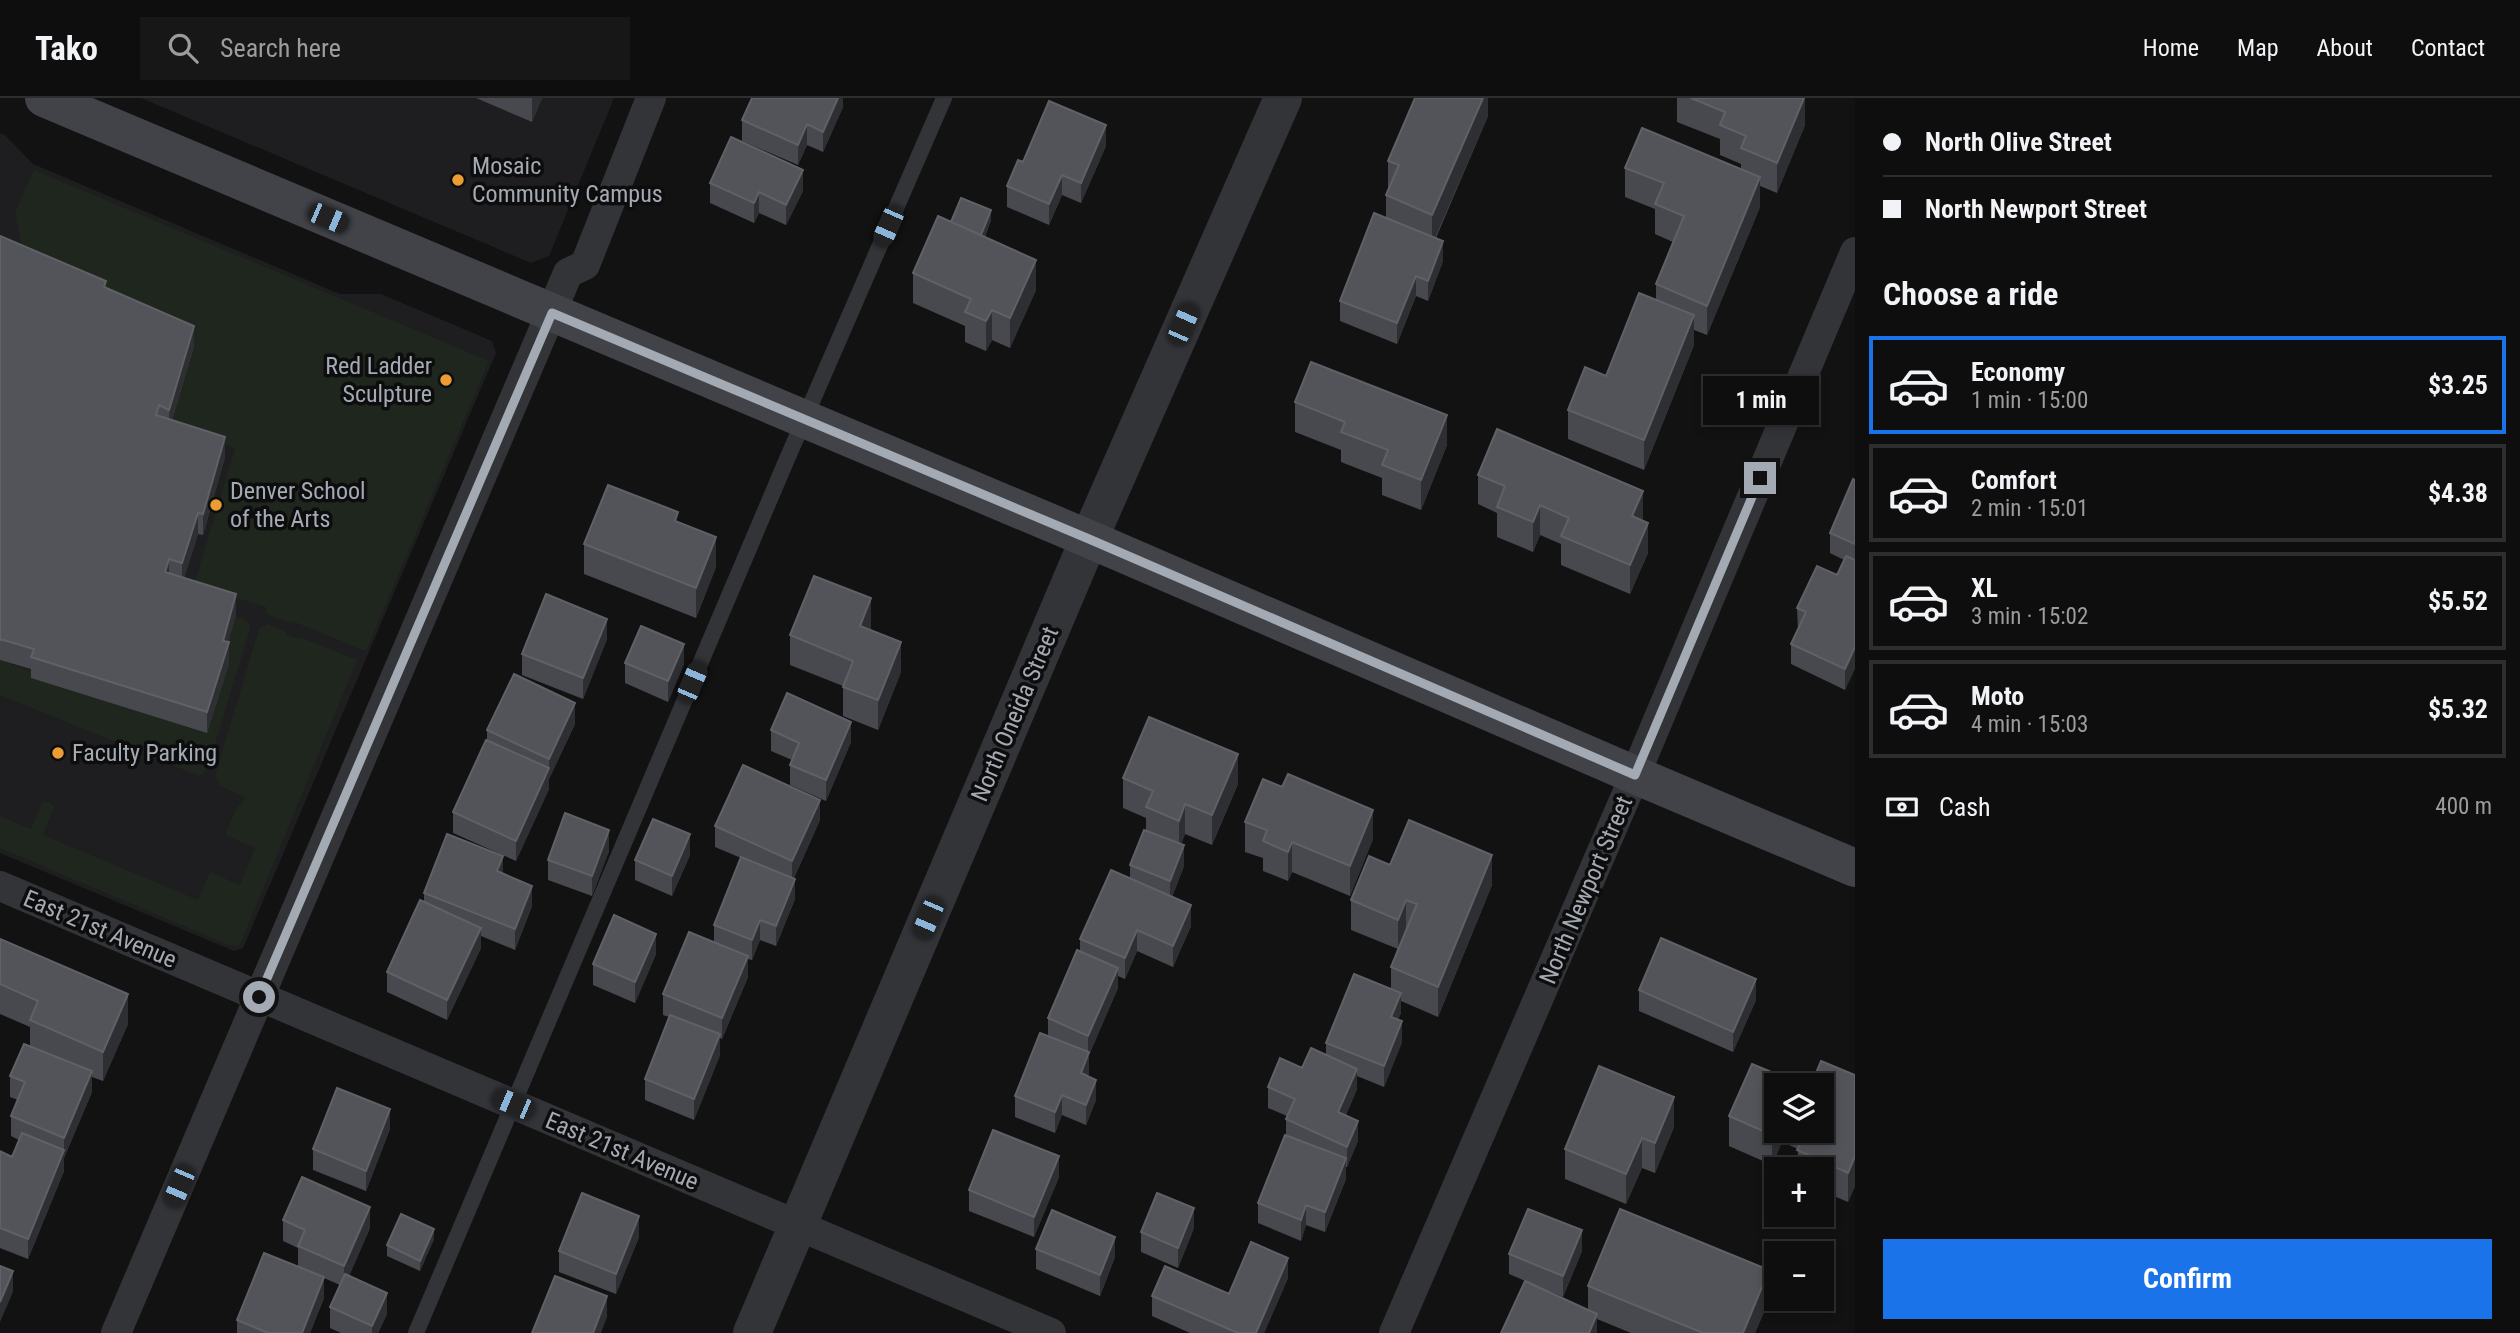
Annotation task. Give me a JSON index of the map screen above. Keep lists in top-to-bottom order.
{
  "streets": {
    "street": ["North Oneida Street", "North Newport Street", "East 21st Avenue"]
  },
  "crossings": [
    ["North Oneida Street", "East 21st Avenue"]
  ],
  "places": [
    "Mosaic Community Campus",
    "Red Ladder Sculpture",
    "Denver School of the Arts",
    "Faculty Parking"
  ],
  "page": {
    "header": "Tako",
    "search": "Search here",
    "nav": [
      "Home",
      "Map",
      "About",
      "Contact"
    ],
    "banner": ["North Olive Street", "North Newport Street"],
    "heading": "Choose a ride",
    "list": [
      {
        "name": "Economy",
        "note": "1 min · 15:00",
        "value": "$3.25"
      },
      {
        "name": "Comfort",
        "note": "2 min · 15:01",
        "value": "$4.38"
      },
      {
        "name": "XL",
        "note": "3 min · 15:02",
        "value": "$5.52"
      },
      {
        "name": "Moto",
        "note": "4 min · 15:03",
        "value": "$5.32"
      }
    ],
    "bubble": "1 min",
    "pay": ["Cash", "400 m"],
    "map_buttons": ["+", "−"],
    "buttons": "Confirm"
  }
}
